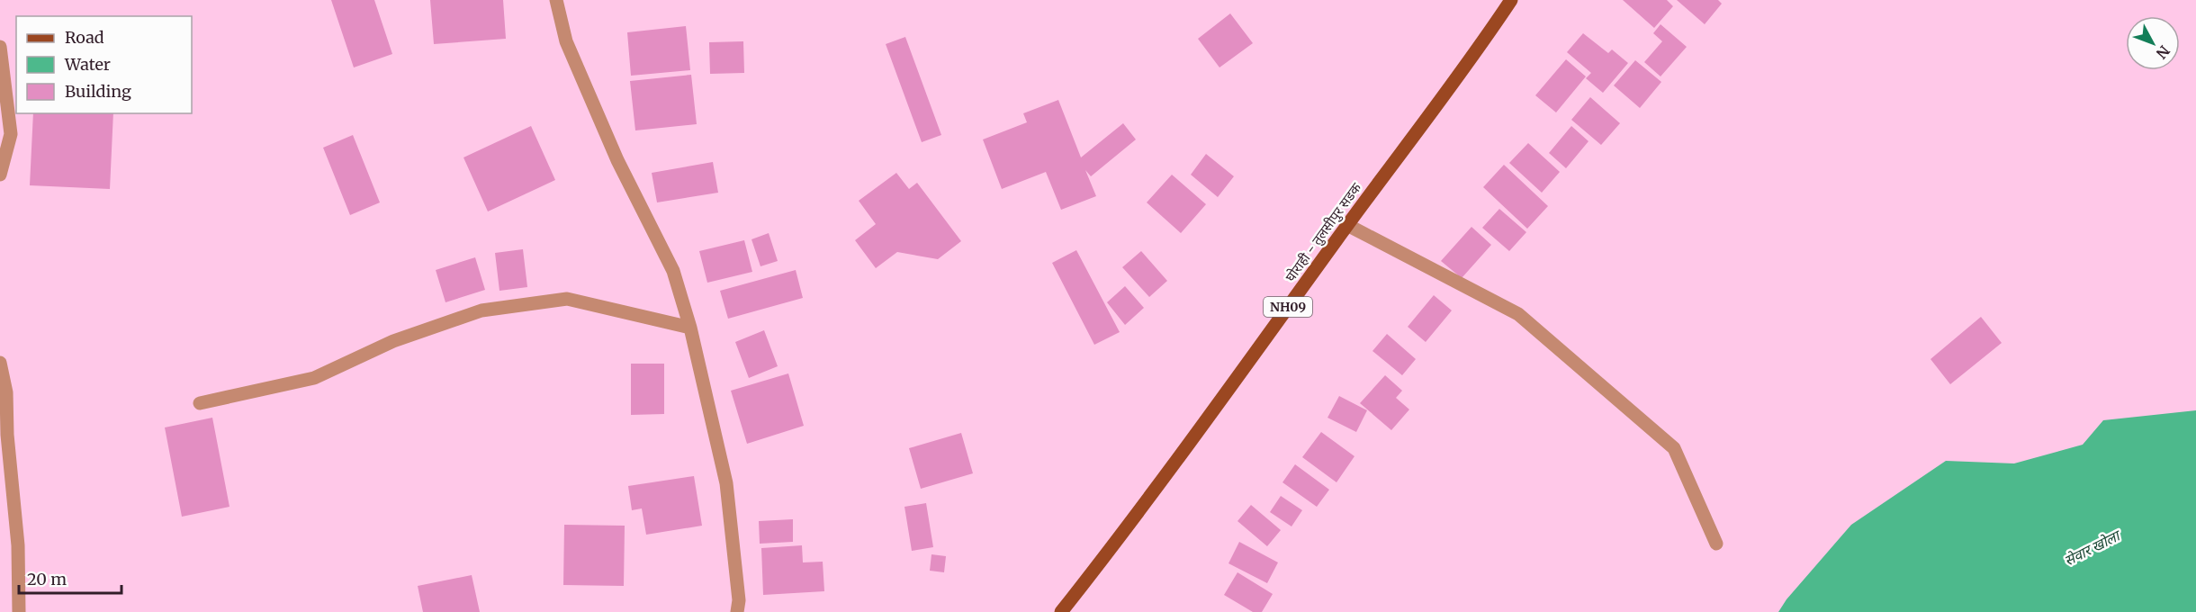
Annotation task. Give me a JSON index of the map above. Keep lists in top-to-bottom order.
{
  "streets": {
    "main road": ["घोराही - तुलसीपुर सडक", "NH09"]
  },
  "water": ["सेवार खोला"],
  "legend": ["Road", "Water", "Building"],
  "scale_bar": "20 m",
  "north": "bottom right"
}
